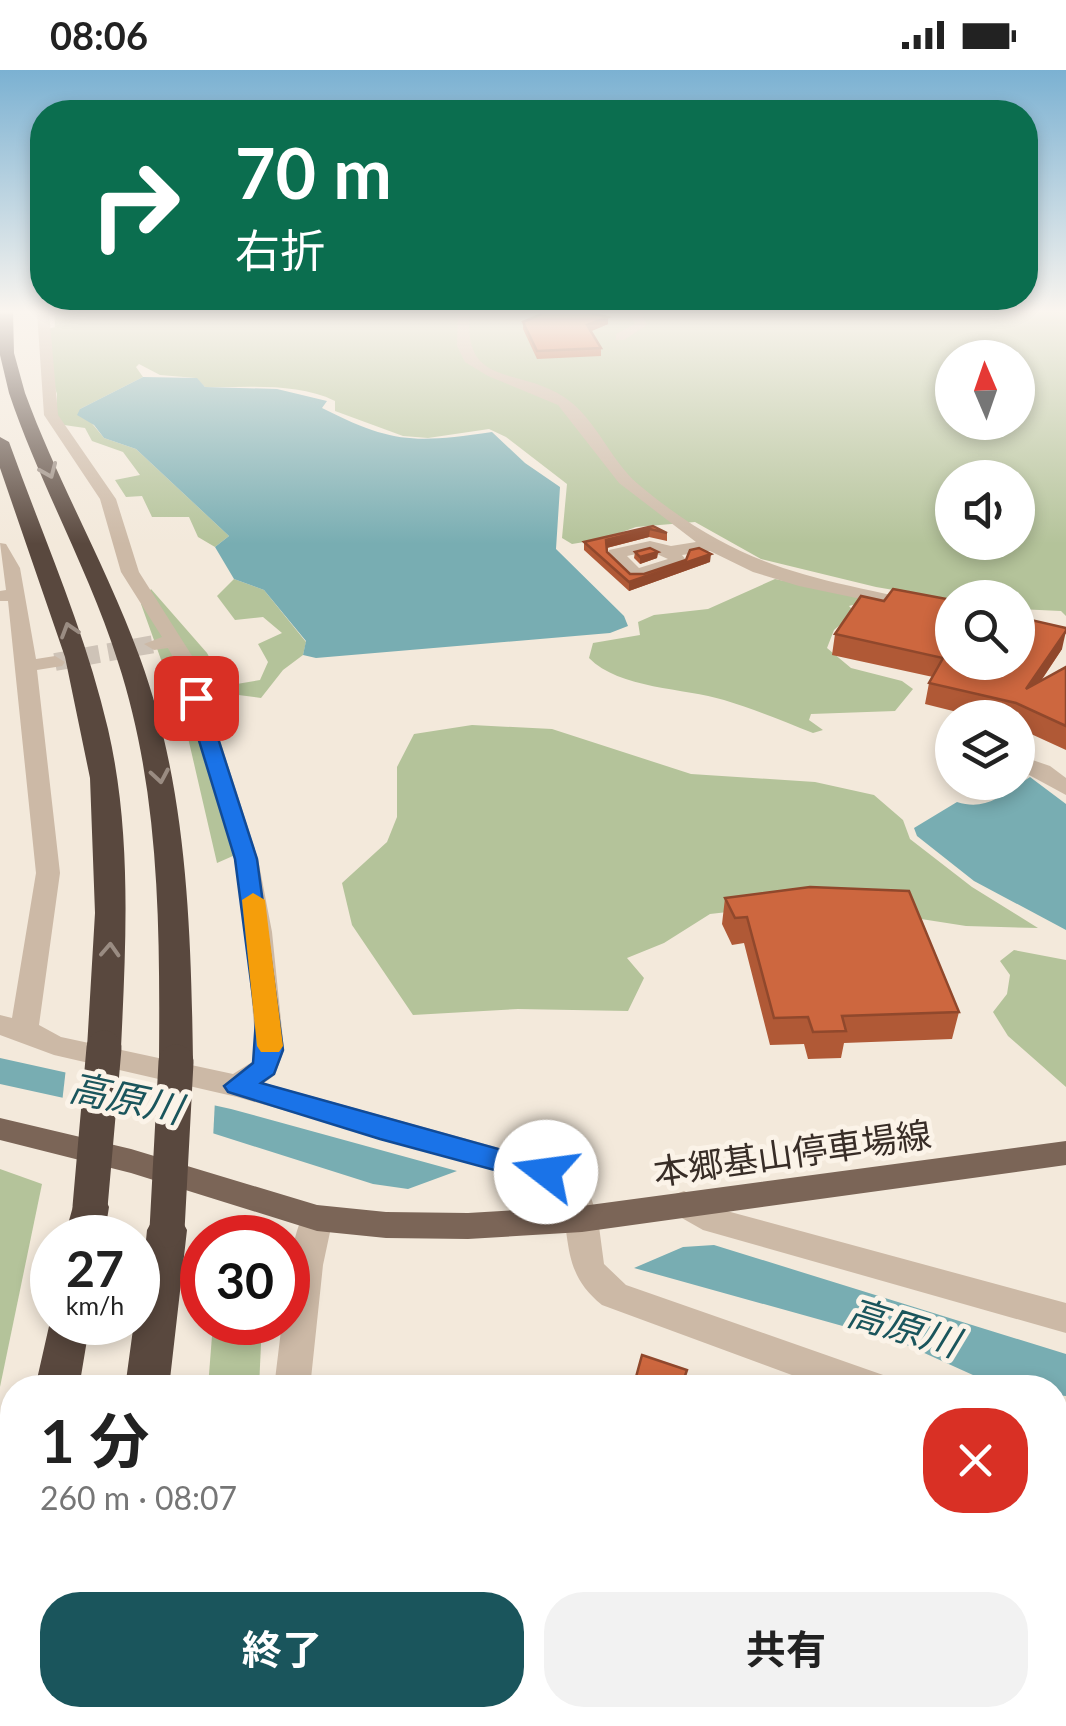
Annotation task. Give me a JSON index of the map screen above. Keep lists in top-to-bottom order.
{
  "streets": {
    "main road": ["本郷基山停車場線"]
  },
  "water": ["高原川"],
  "north": "top",
  "page": {
    "status": "08:06",
    "turn": ["70 m", "右折"],
    "speed": "27 km/h",
    "limit": "30",
    "heading": ["1 分", "260 m · 08:07"],
    "buttons": ["終了", "共有"]
  }
}
